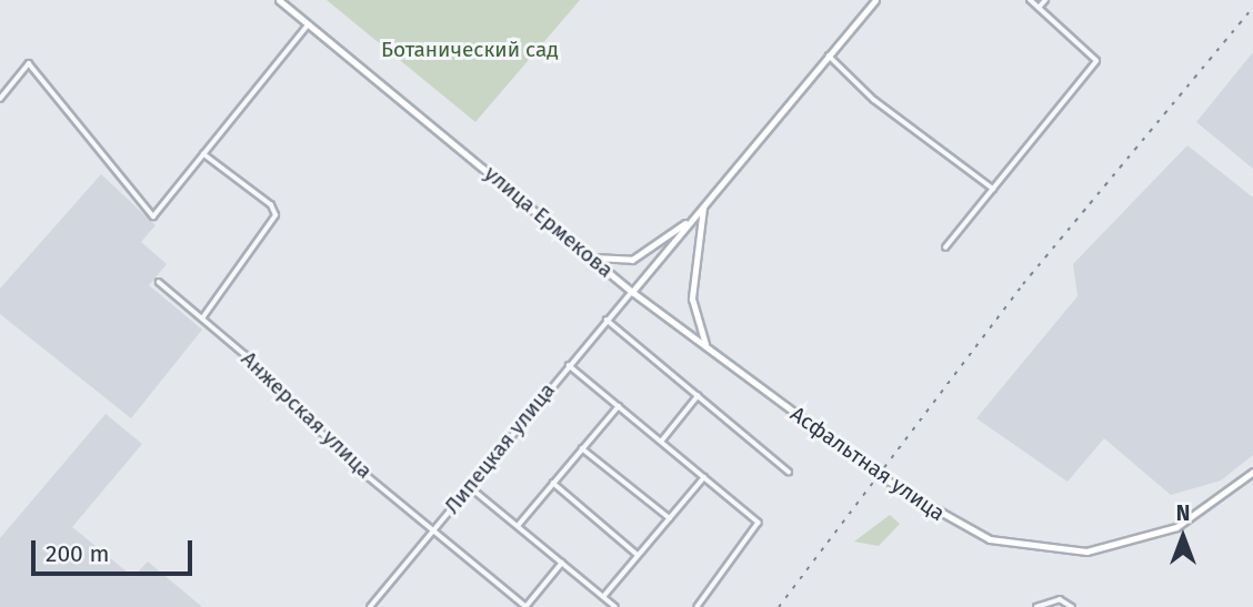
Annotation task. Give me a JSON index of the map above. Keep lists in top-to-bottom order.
{
  "streets": {
    "main road": ["улица Ермекова", "Асфальтная улица"],
    "street": ["Анжерская улица", "Липецкая улица"]
  },
  "crossings": [
    ["улица Ермекова", "Липецкая улица"],
    ["улица Ермекова", "Асфальтная улица"],
    ["Анжерская улица", "Липецкая улица"],
    ["Липецкая улица", "Асфальтная улица"]
  ],
  "parks": ["Ботанический сад"],
  "scale_bar": "200 m",
  "north": "top"
}
